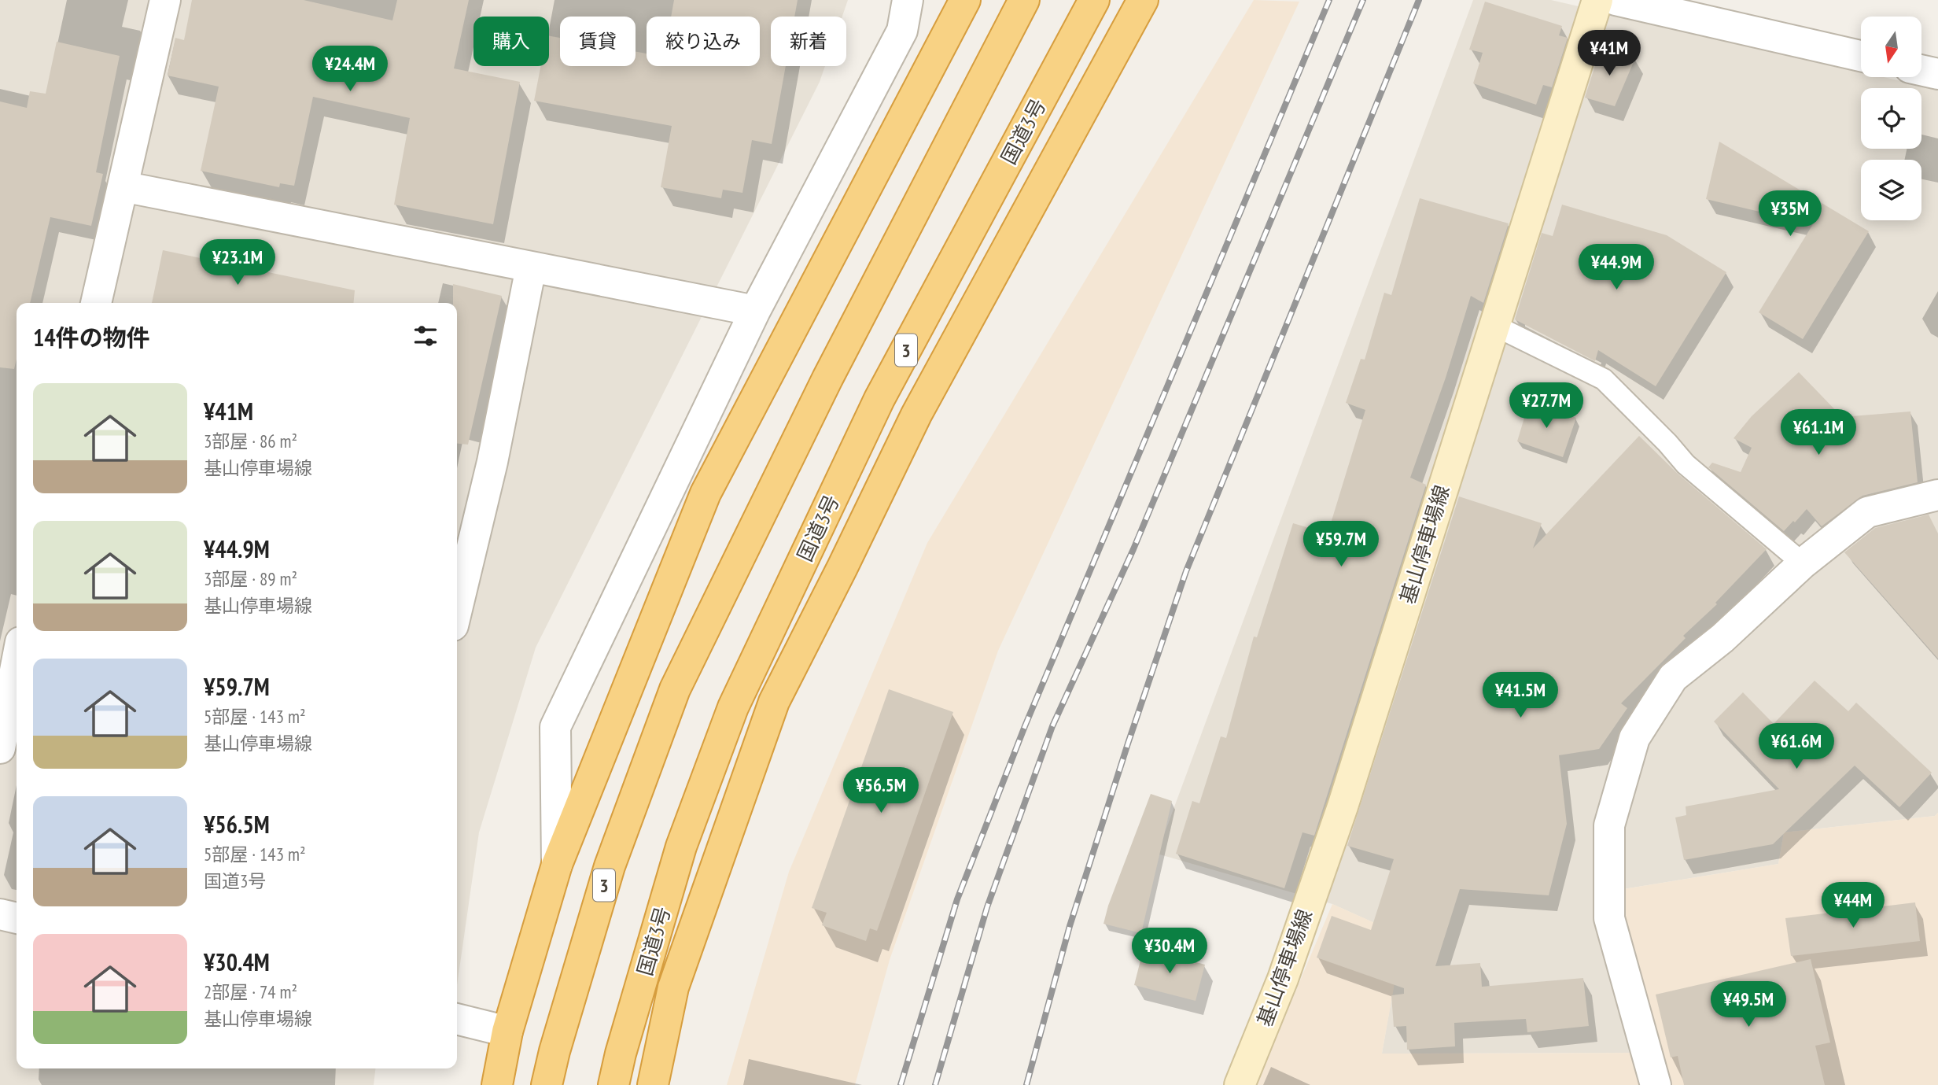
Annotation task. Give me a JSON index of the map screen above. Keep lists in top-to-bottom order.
{
  "streets": {
    "highway": ["国道3号", "3"],
    "main road": ["基山停車場線"]
  },
  "north": "bottom",
  "page": {
    "chip": [
      "購入",
      "賃貸",
      "絞り込み",
      "新着"
    ],
    "price": [
      "¥41M",
      "¥24.4M",
      "¥35M",
      "¥23.1M",
      "¥44.9M",
      "¥27.7M",
      "¥61.1M",
      "¥59.7M",
      "¥41.5M",
      "¥61.6M",
      "¥56.5M",
      "¥44M",
      "¥30.4M",
      "¥49.5M"
    ],
    "heading": "14件の物件",
    "list": [
      {
        "name": "¥41M",
        "note": "3部屋 · 86 m² · 基山停車場線"
      },
      {
        "name": "¥44.9M",
        "note": "3部屋 · 89 m² · 基山停車場線"
      },
      {
        "name": "¥59.7M",
        "note": "5部屋 · 143 m² · 基山停車場線"
      },
      {
        "name": "¥56.5M",
        "note": "5部屋 · 143 m² · 国道3号"
      },
      {
        "name": "¥30.4M",
        "note": "2部屋 · 74 m² · 基山停車場線"
      }
    ]
  }
}
